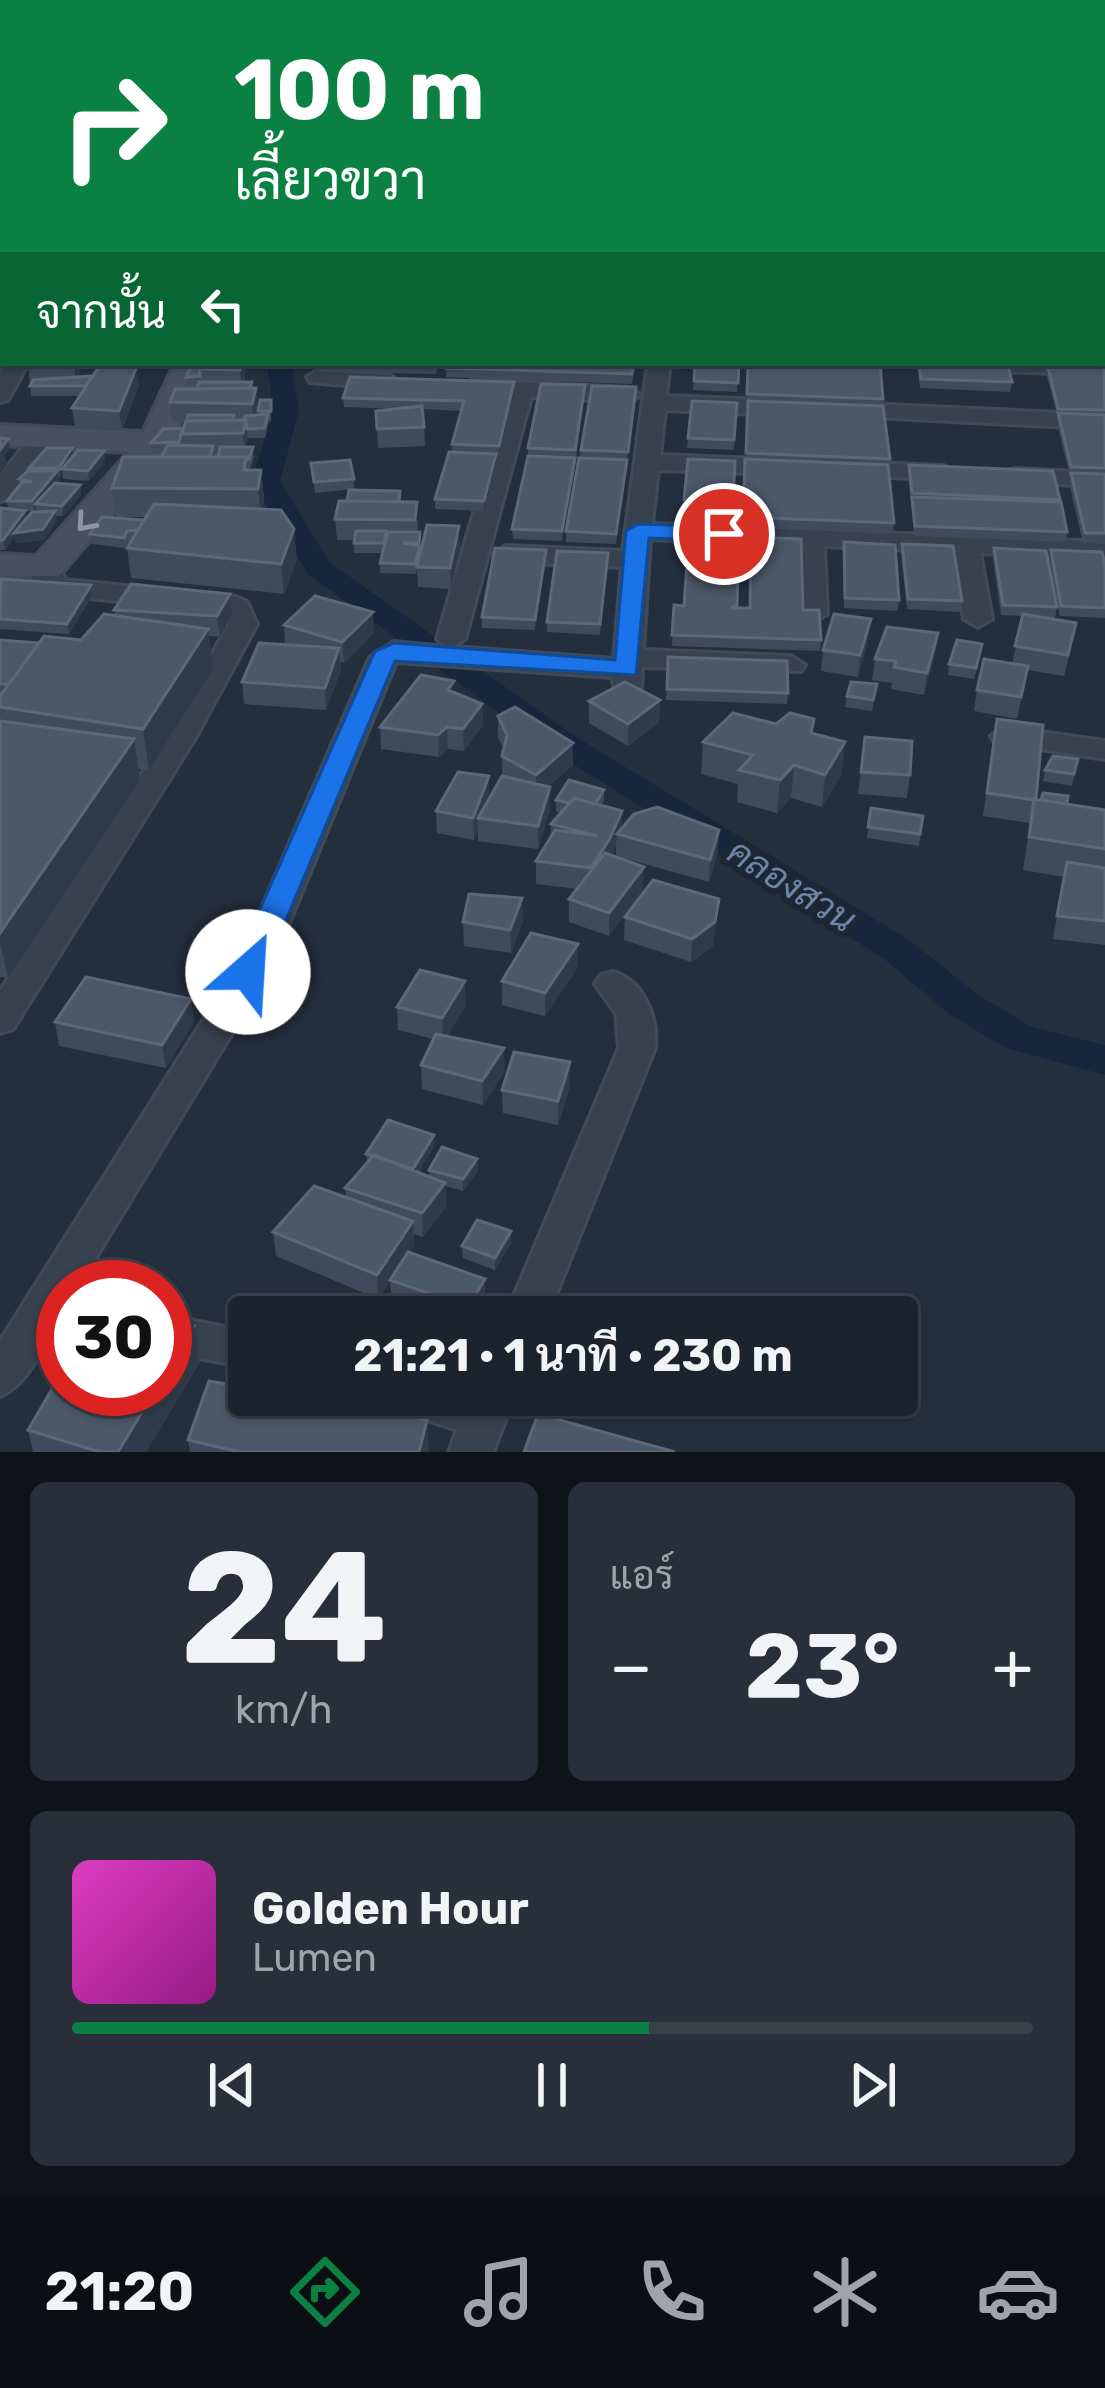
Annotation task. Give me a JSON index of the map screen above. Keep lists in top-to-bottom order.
{
  "water": ["คลองสวน"],
  "page": {
    "turn": ["100 m", "เลี้ยวขวา"],
    "then": "จากนั้น",
    "limit": "30",
    "trip": "21:21 · 1 นาที · 230 m",
    "tile": [
      ["24", "km/h"],
      "แอร์"
    ],
    "heat": ["−", "23°", "+"],
    "song": ["Golden Hour", "Lumen"],
    "tabs": "21:20"
  }
}
